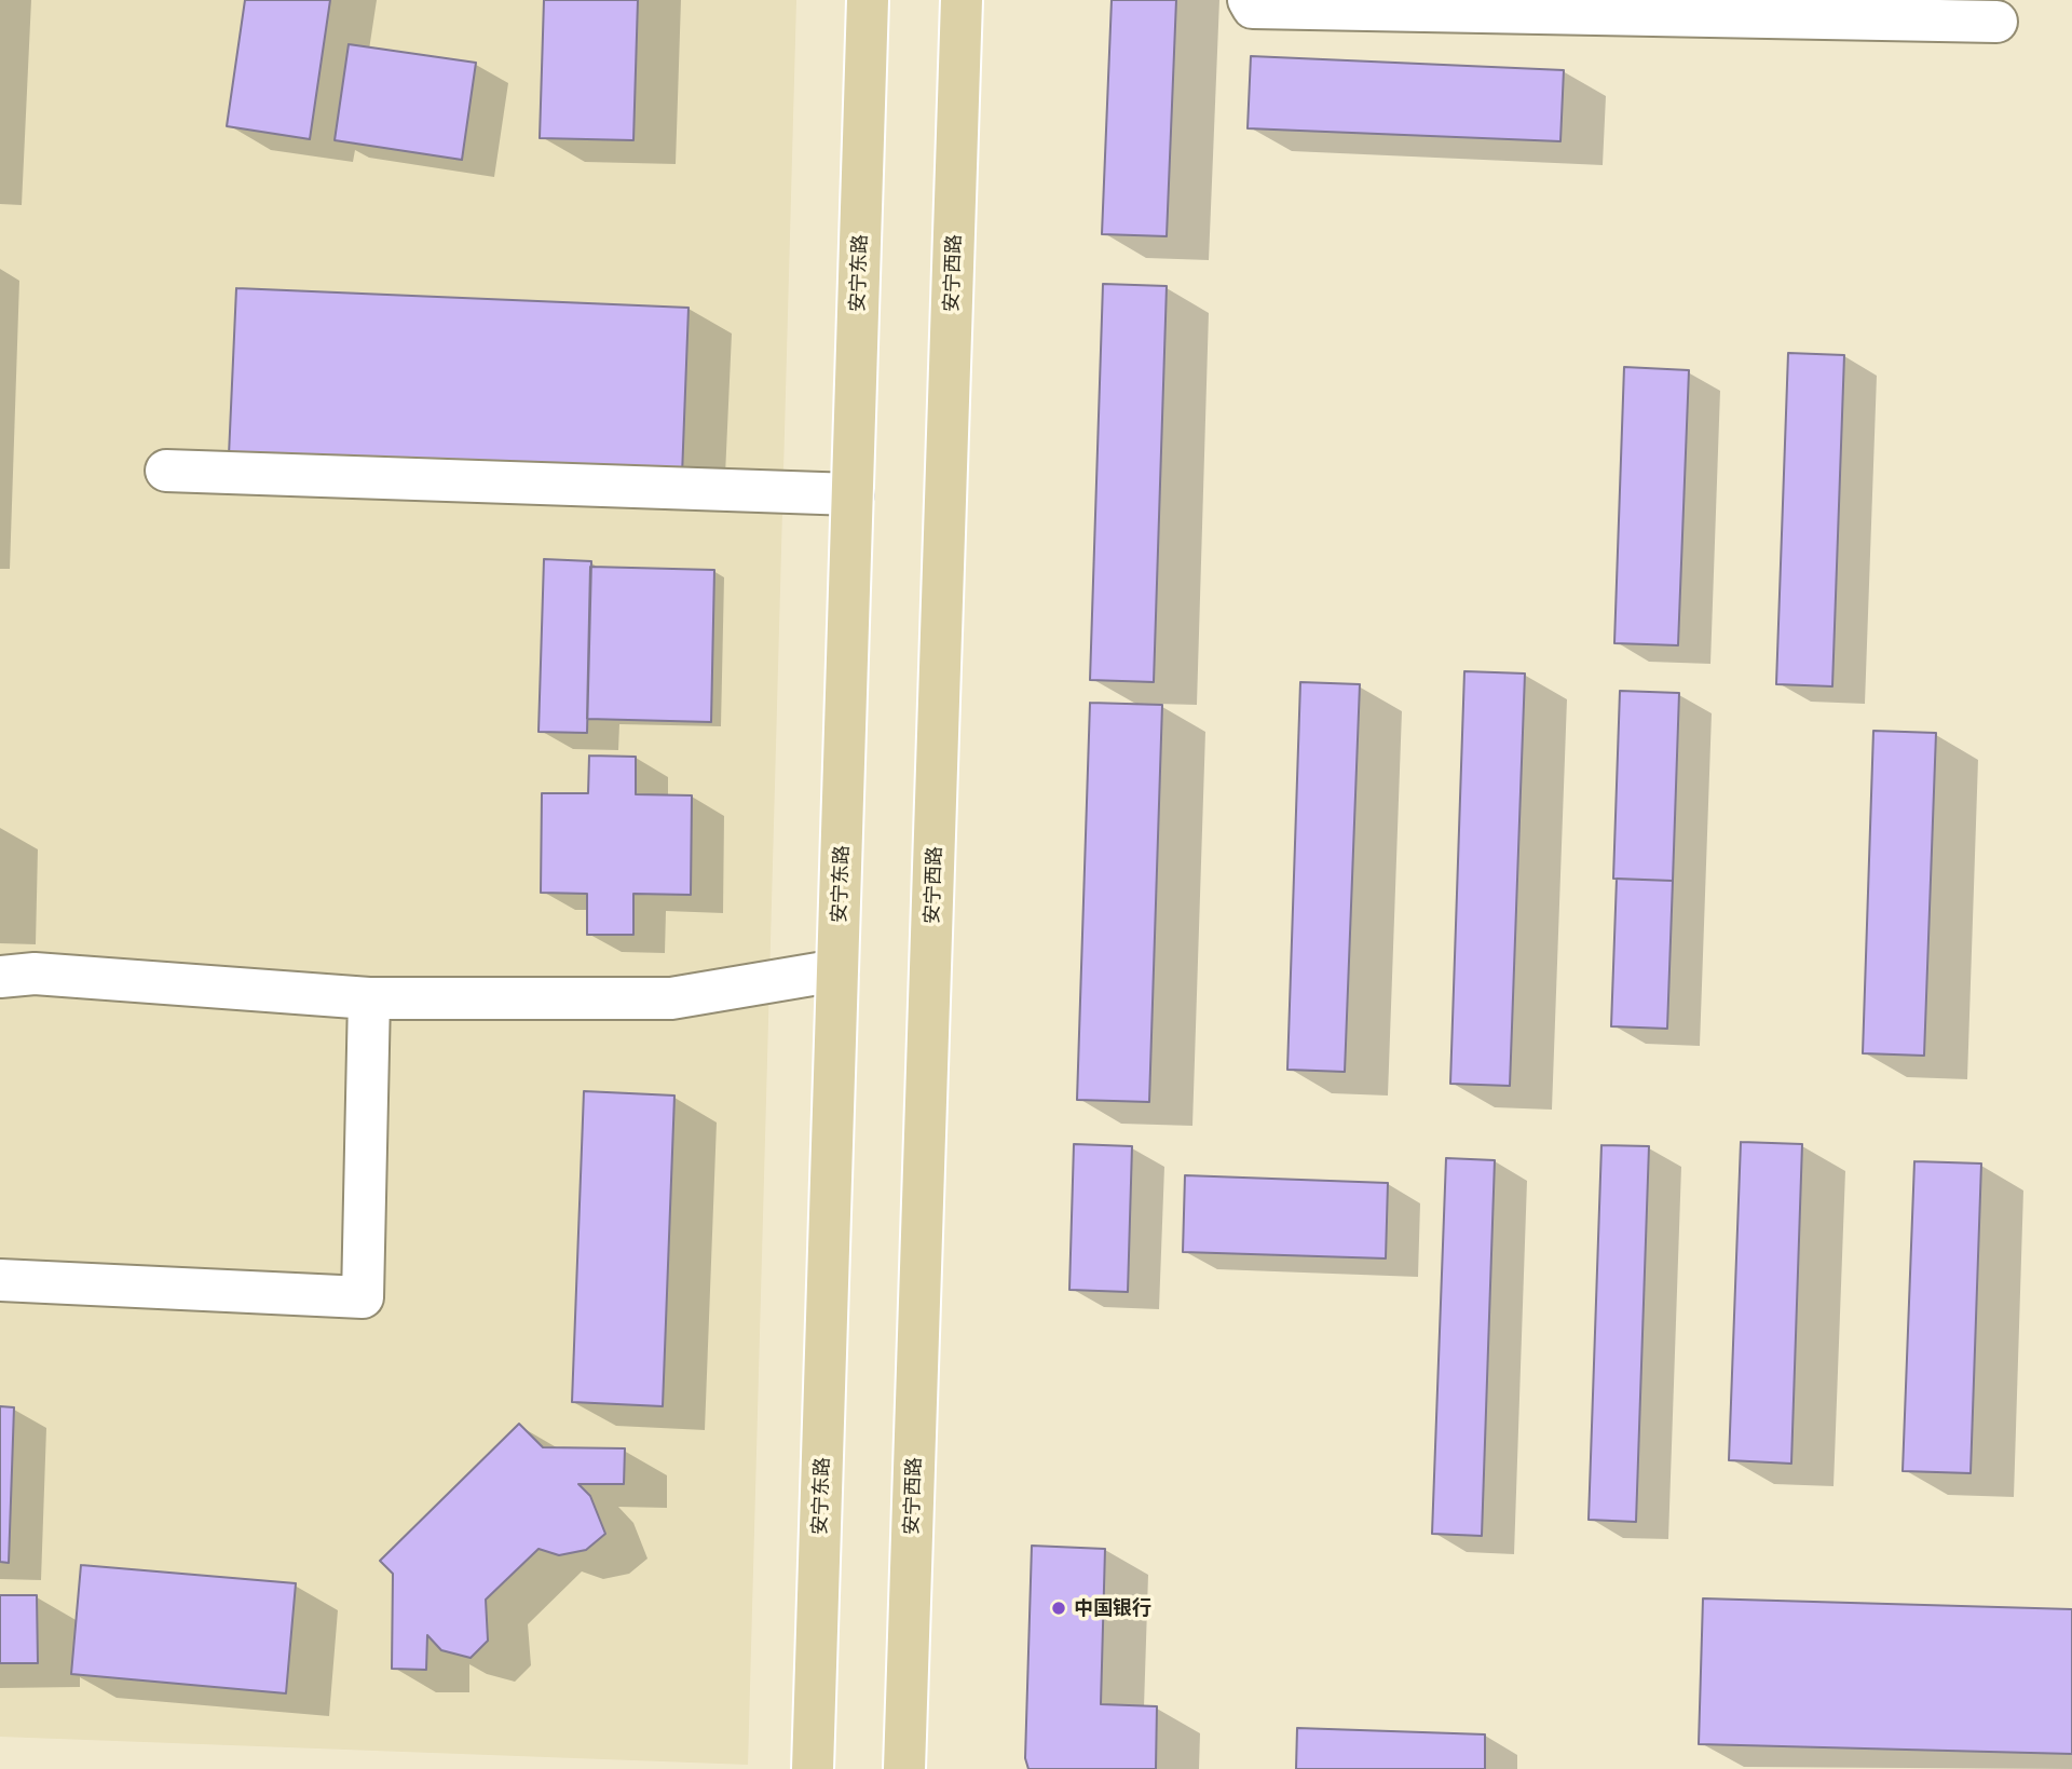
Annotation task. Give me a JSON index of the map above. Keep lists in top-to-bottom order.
{
  "streets": {
    "main road": ["安宁东路", "安宁西路"]
  },
  "places": ["中国银行"]
}
